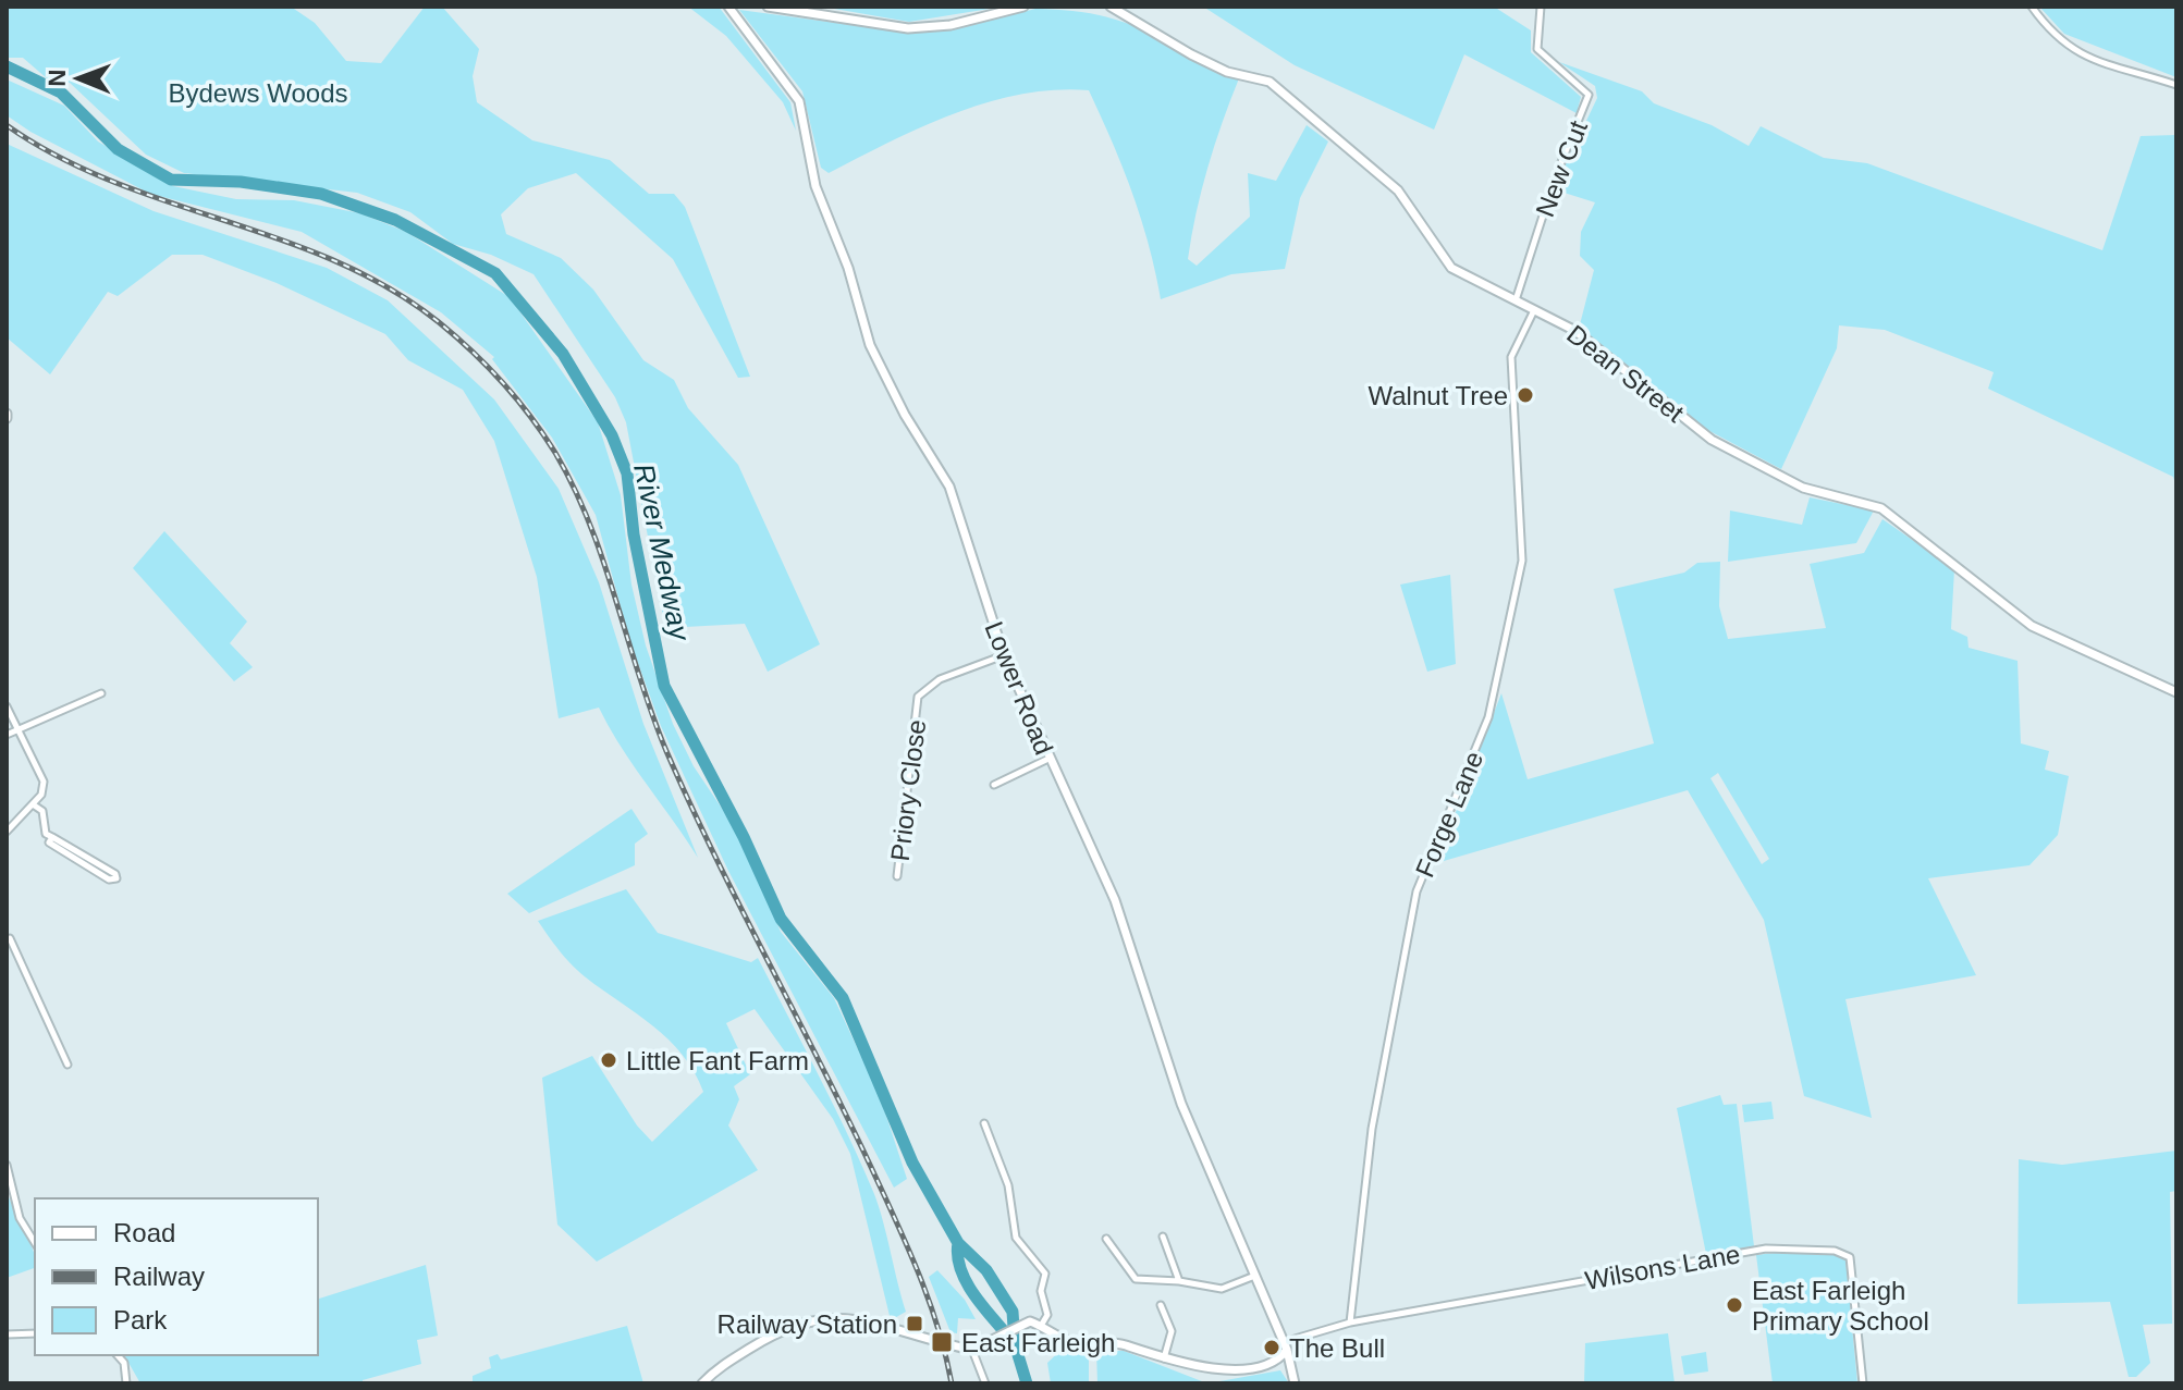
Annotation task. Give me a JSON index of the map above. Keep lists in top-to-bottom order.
{
  "streets": {
    "street": [
      "New Cut",
      "Dean Street",
      "Lower Road",
      "Priory Close",
      "Forge Lane",
      "Wilsons Lane"
    ]
  },
  "crossings": [
    ["New Cut", "Dean Street"],
    ["Dean Street", "Forge Lane"],
    ["Lower Road", "Priory Close"],
    ["Forge Lane", "Wilsons Lane"]
  ],
  "water": ["River Medway"],
  "parks": ["Bydews Woods"],
  "places": {
    "other": [
      "Walnut Tree",
      "Little Fant Farm",
      "East Farleigh Primary School",
      "The Bull"
    ],
    "transit": ["Railway Station", "East Farleigh"]
  },
  "legend": ["Road", "Railway", "Park"],
  "north": "left"
}
